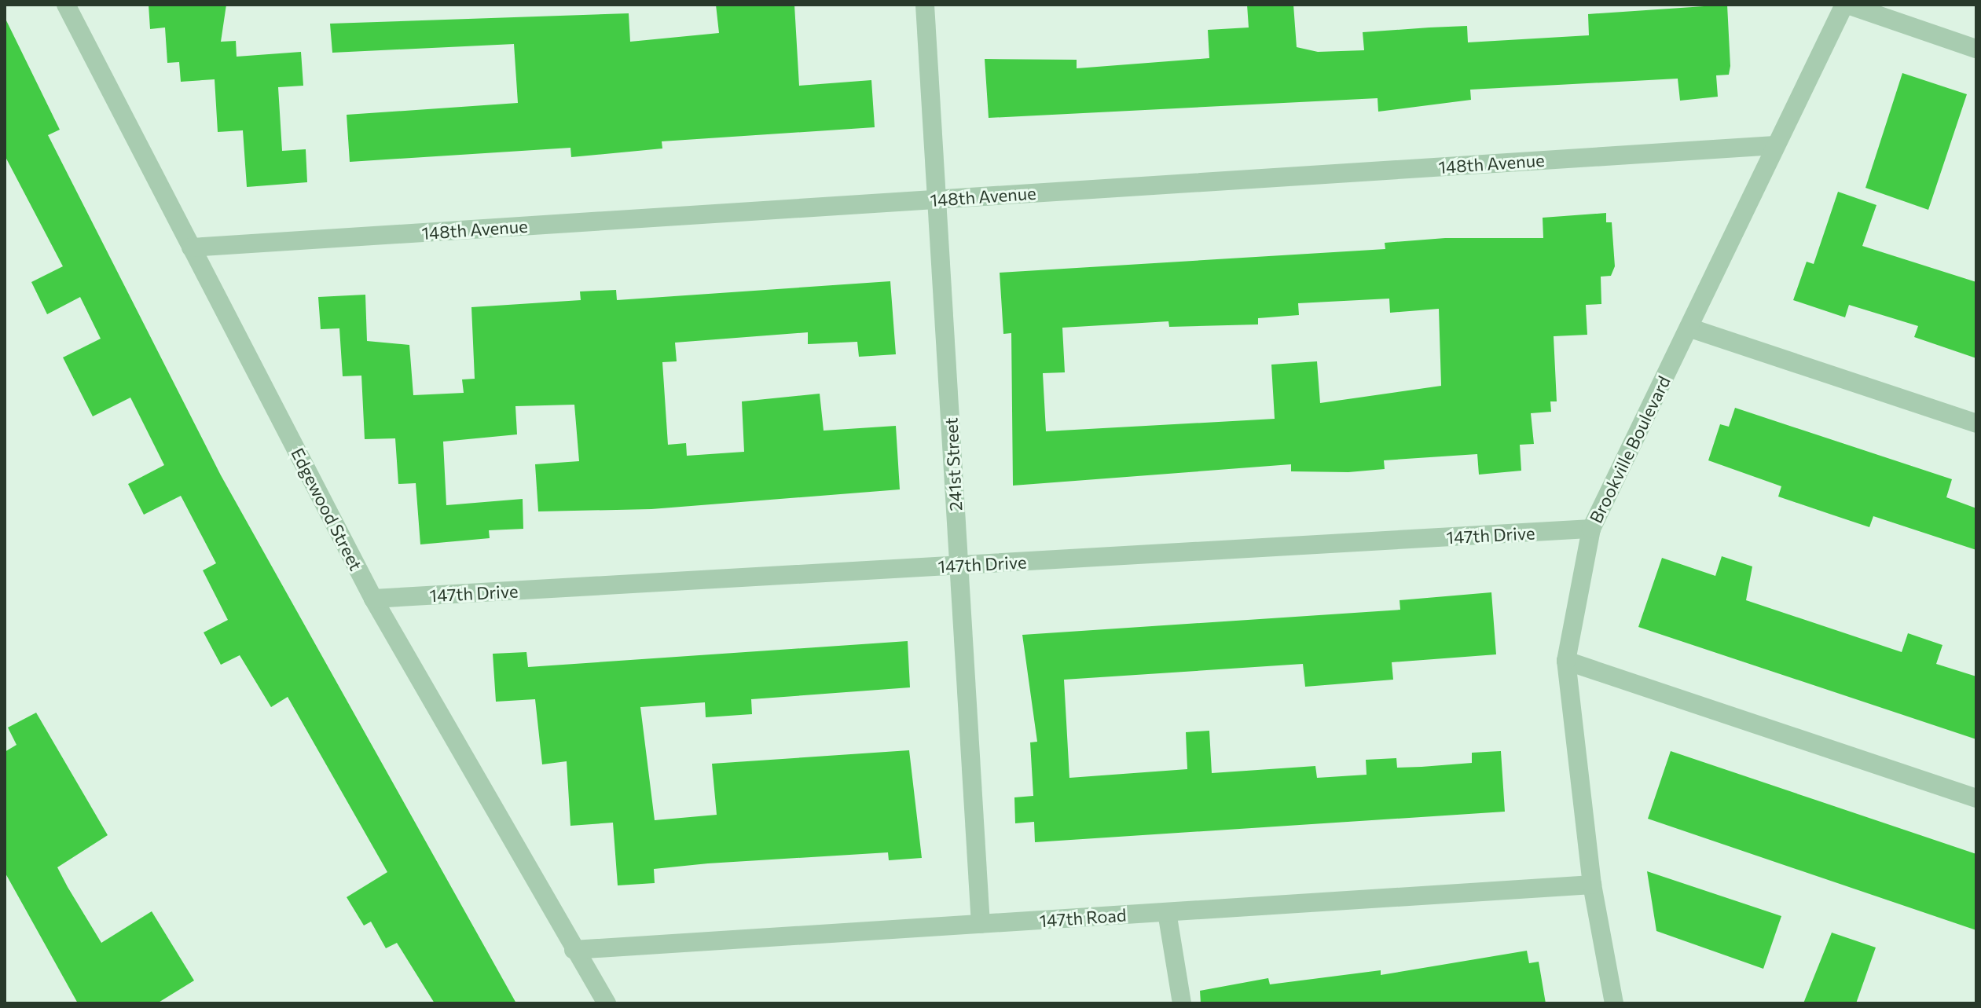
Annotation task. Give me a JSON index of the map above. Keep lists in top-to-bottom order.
{
  "streets": {
    "street": [
      "148th Avenue",
      "Brookville Boulevard",
      "241st Street",
      "Edgewood Street",
      "147th Drive",
      "147th Road"
    ]
  },
  "crossings": [
    ["148th Avenue", "Brookville Boulevard"],
    ["148th Avenue", "241st Street"],
    ["148th Avenue", "Edgewood Street"],
    ["Brookville Boulevard", "147th Drive"],
    ["Brookville Boulevard", "147th Road"],
    ["241st Street", "147th Drive"],
    ["241st Street", "147th Road"],
    ["Edgewood Street", "147th Drive"],
    ["Edgewood Street", "147th Road"]
  ]
}
